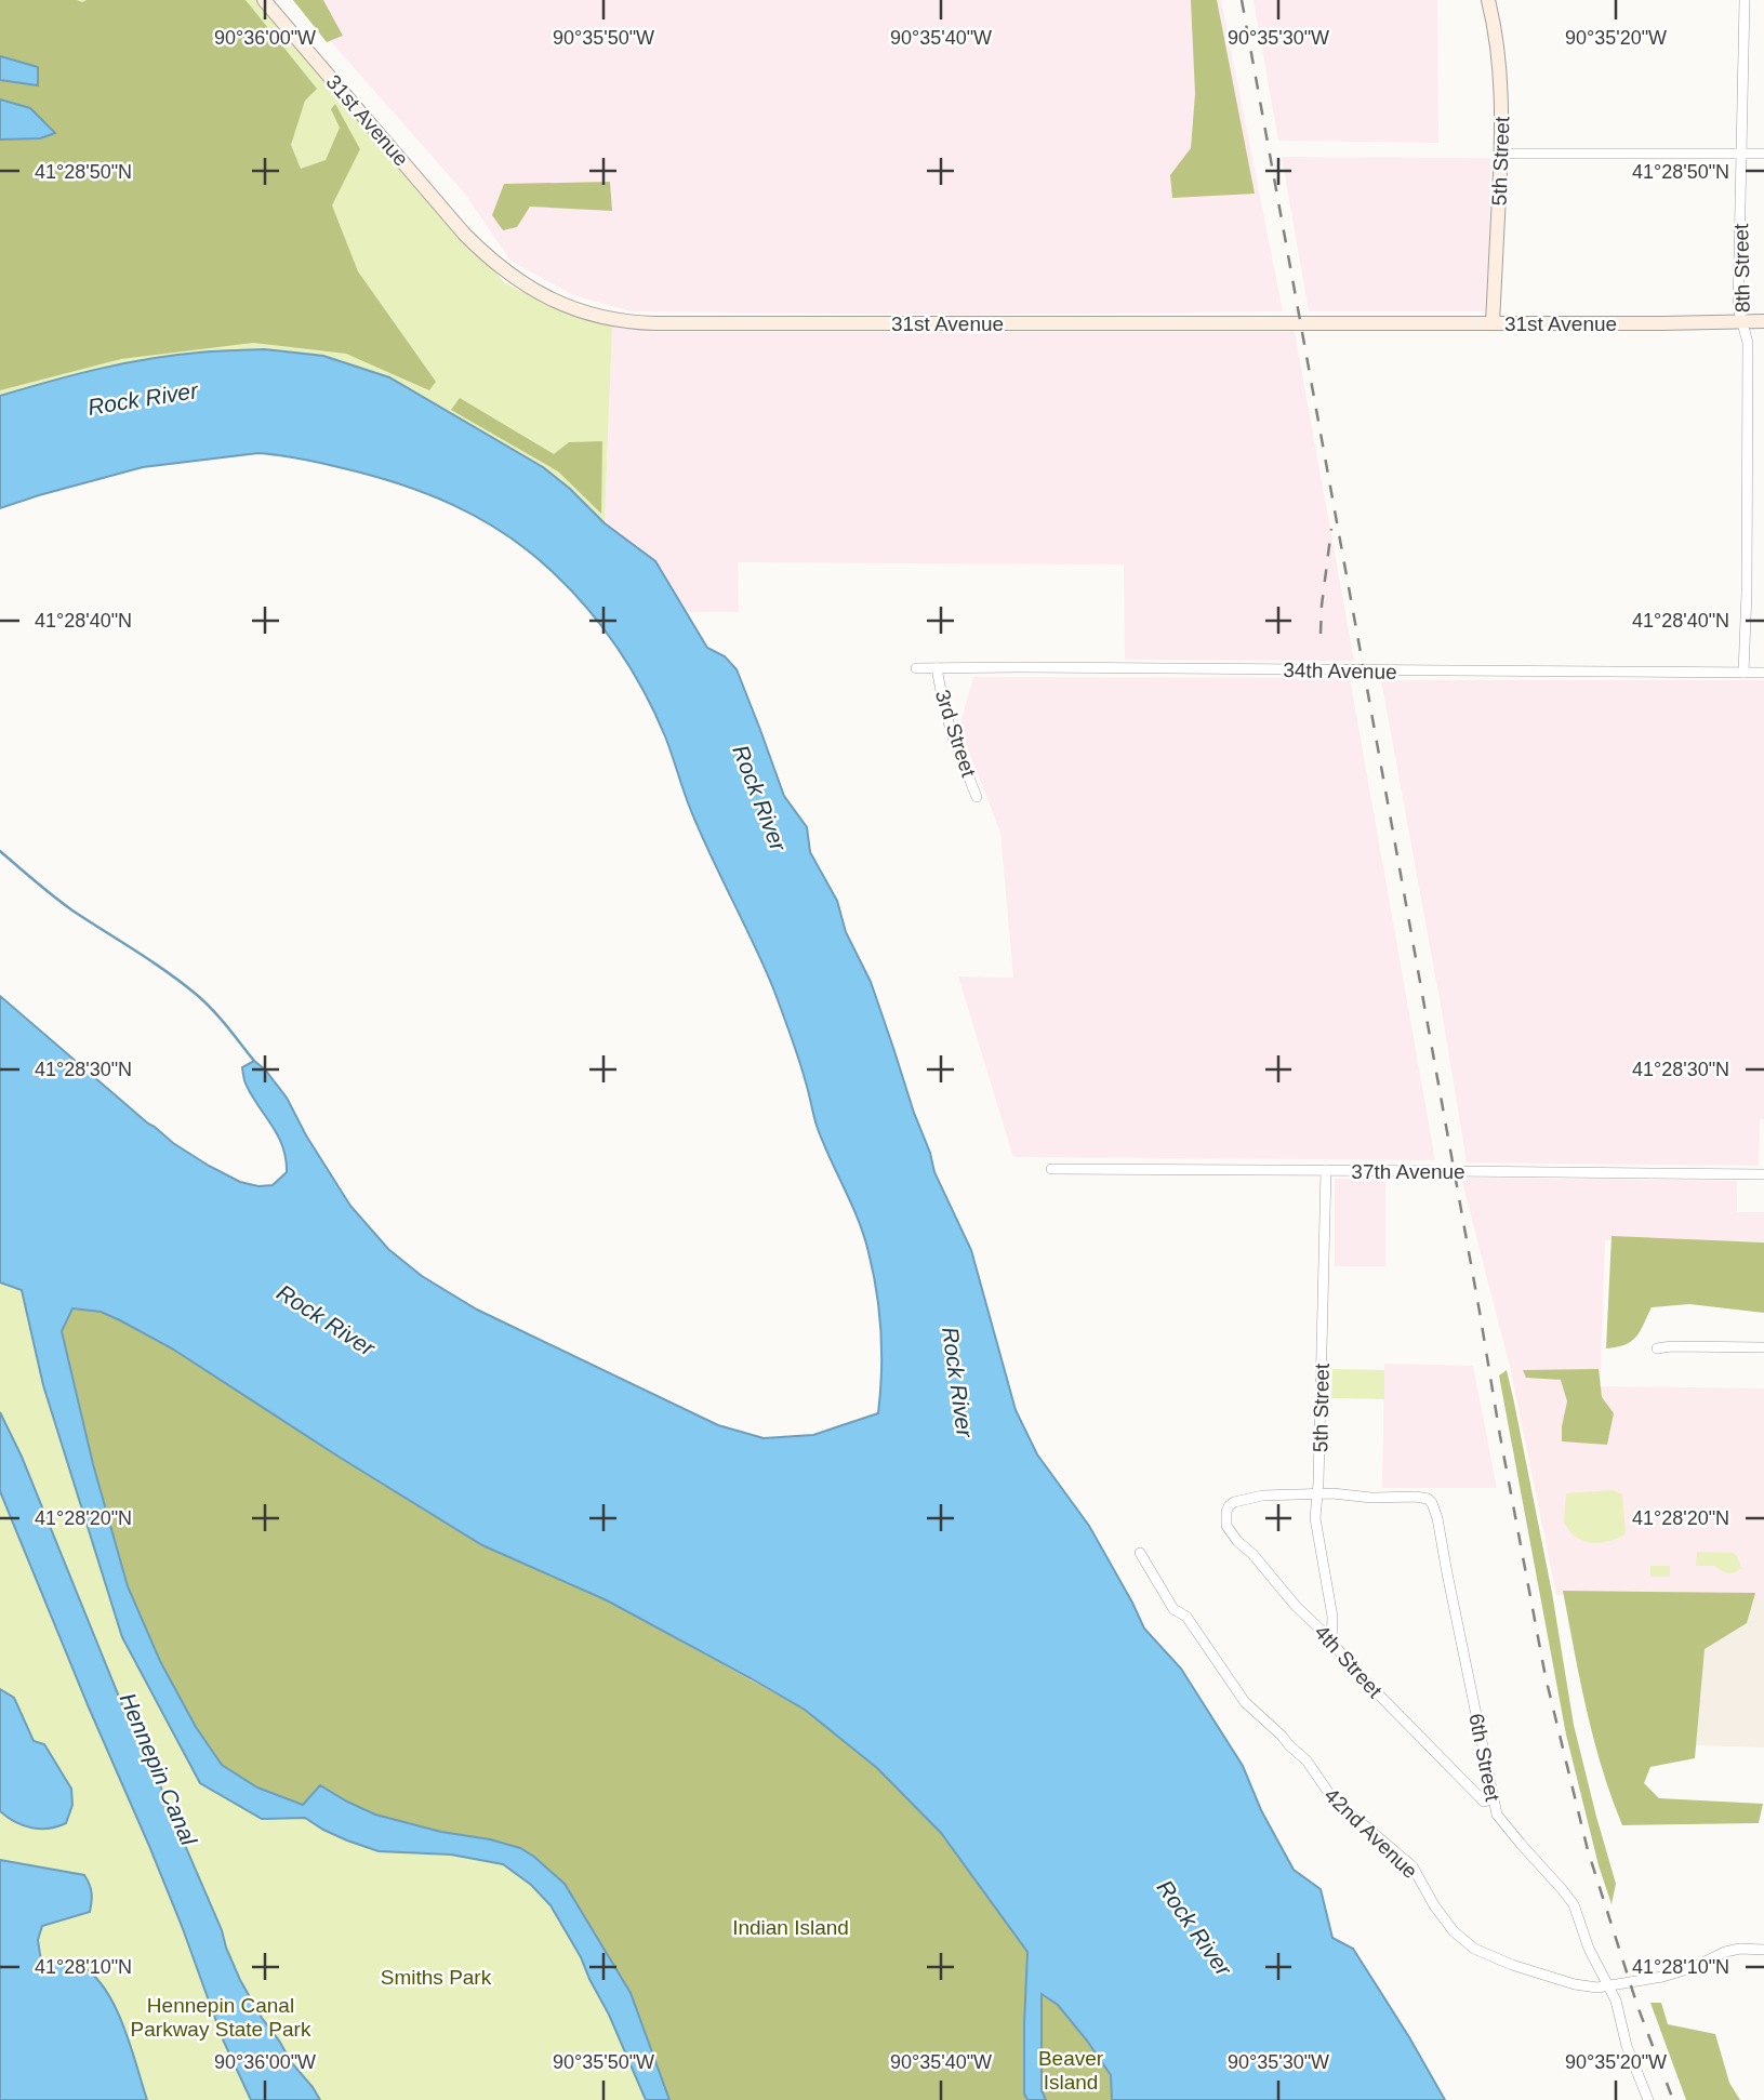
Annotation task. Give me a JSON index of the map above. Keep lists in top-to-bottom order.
{
  "streets": {
    "street": [
      "31st Avenue",
      "5th Street",
      "8th Street",
      "34th Avenue",
      "3rd Street",
      "37th Avenue",
      "4th Street",
      "6th Street",
      "42nd Avenue"
    ]
  },
  "crossings": [
    ["31st Avenue", "5th Street"],
    ["31st Avenue", "8th Street"],
    ["5th Street", "37th Avenue"],
    ["5th Street", "4th Street"],
    ["5th Street", "6th Street"],
    ["8th Street", "34th Avenue"],
    ["34th Avenue", "3rd Street"],
    ["4th Street", "6th Street"],
    ["6th Street", "42nd Avenue"]
  ],
  "water": ["Rock River", "Hennepin Canal"],
  "parks": [
    "Indian Island",
    "Smiths Park",
    "Hennepin Canal Parkway State Park",
    "Beaver Island"
  ],
  "coordinates": [
    "90°36'00\"W",
    "90°35'50\"W",
    "90°35'40\"W",
    "90°35'30\"W",
    "90°35'20\"W",
    "41°28'50\"N",
    "41°28'40\"N",
    "41°28'30\"N",
    "41°28'20\"N",
    "41°28'10\"N"
  ]
}
